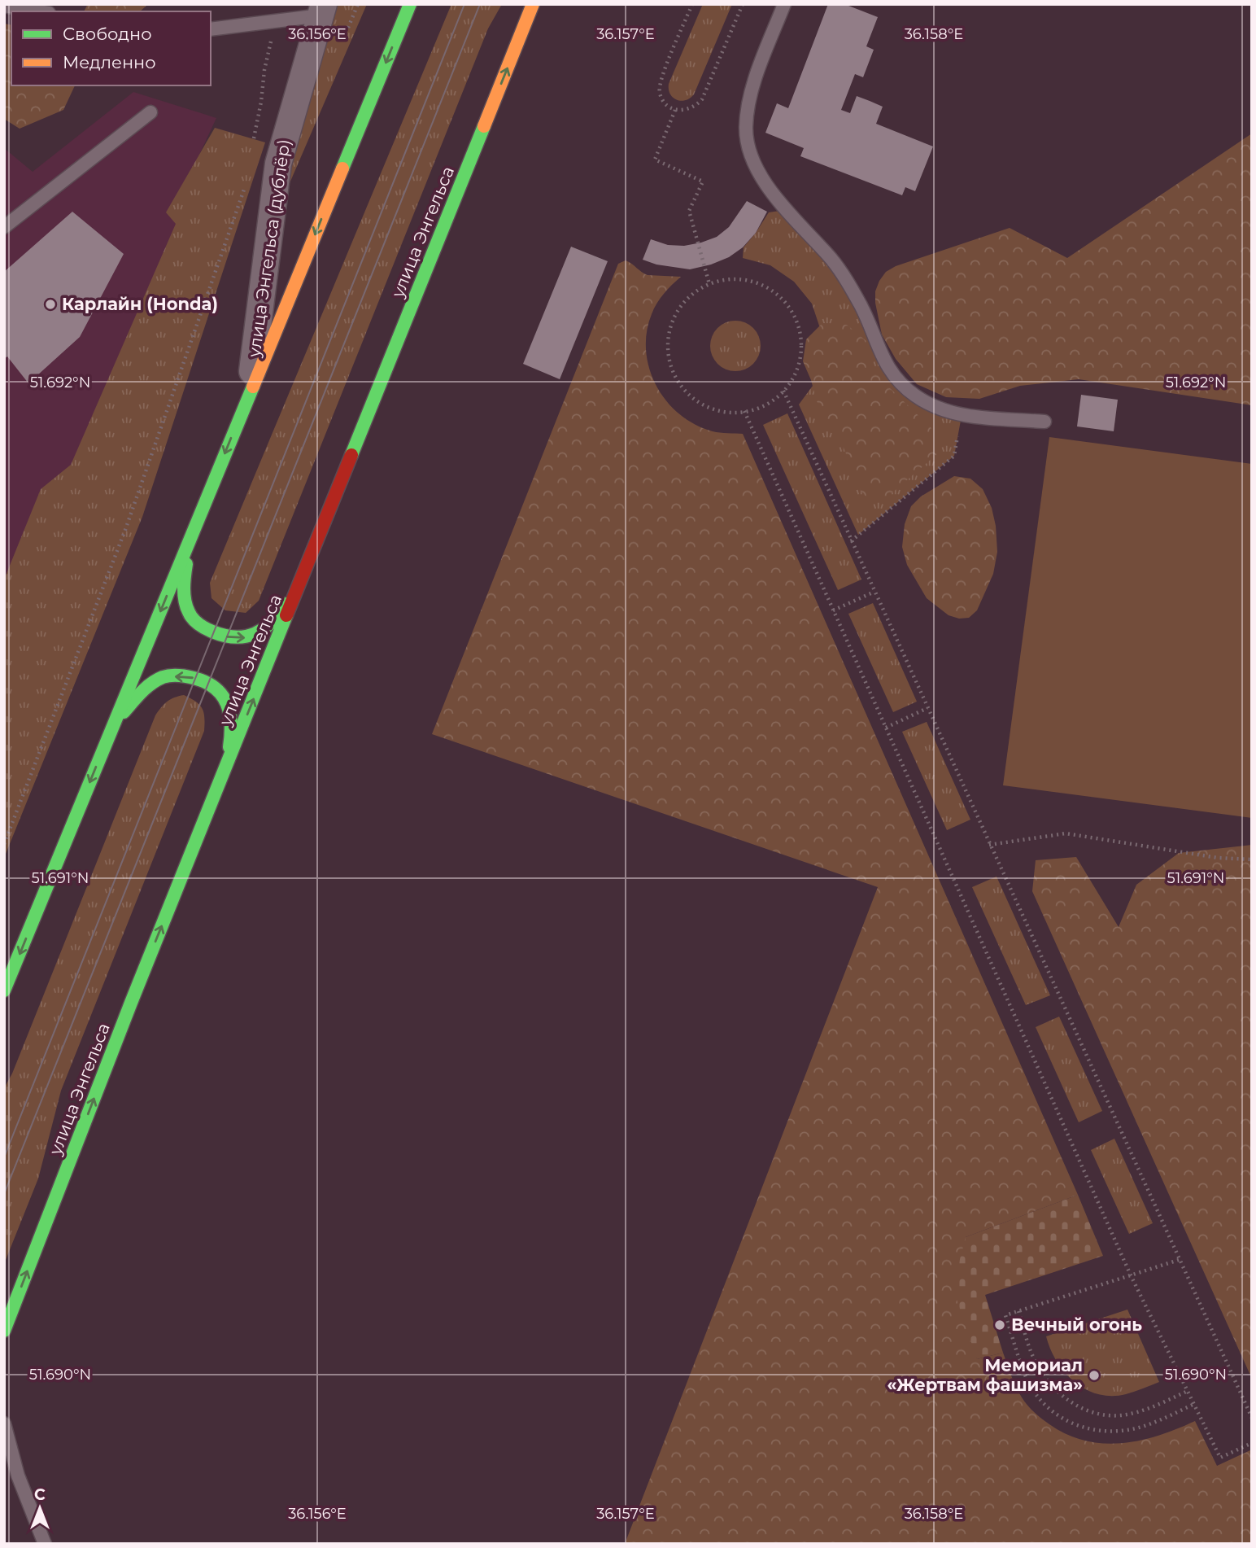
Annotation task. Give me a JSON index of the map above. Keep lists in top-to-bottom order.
{
  "streets": {
    "main road": ["улица Энгельса"],
    "street": ["улица Энгельса (дублёр)"]
  },
  "one_way": ["улица Энгельса"],
  "places": ["Карлайн (Honda)", "Вечный огонь", "Мемориал «Жертвам фашизма»"],
  "legend": ["Свободно", "Медленно"],
  "north": "top",
  "coordinates": [
    "36.156°E",
    "36.157°E",
    "36.158°E",
    "51.692°N",
    "51.691°N",
    "51.690°N"
  ]
}
